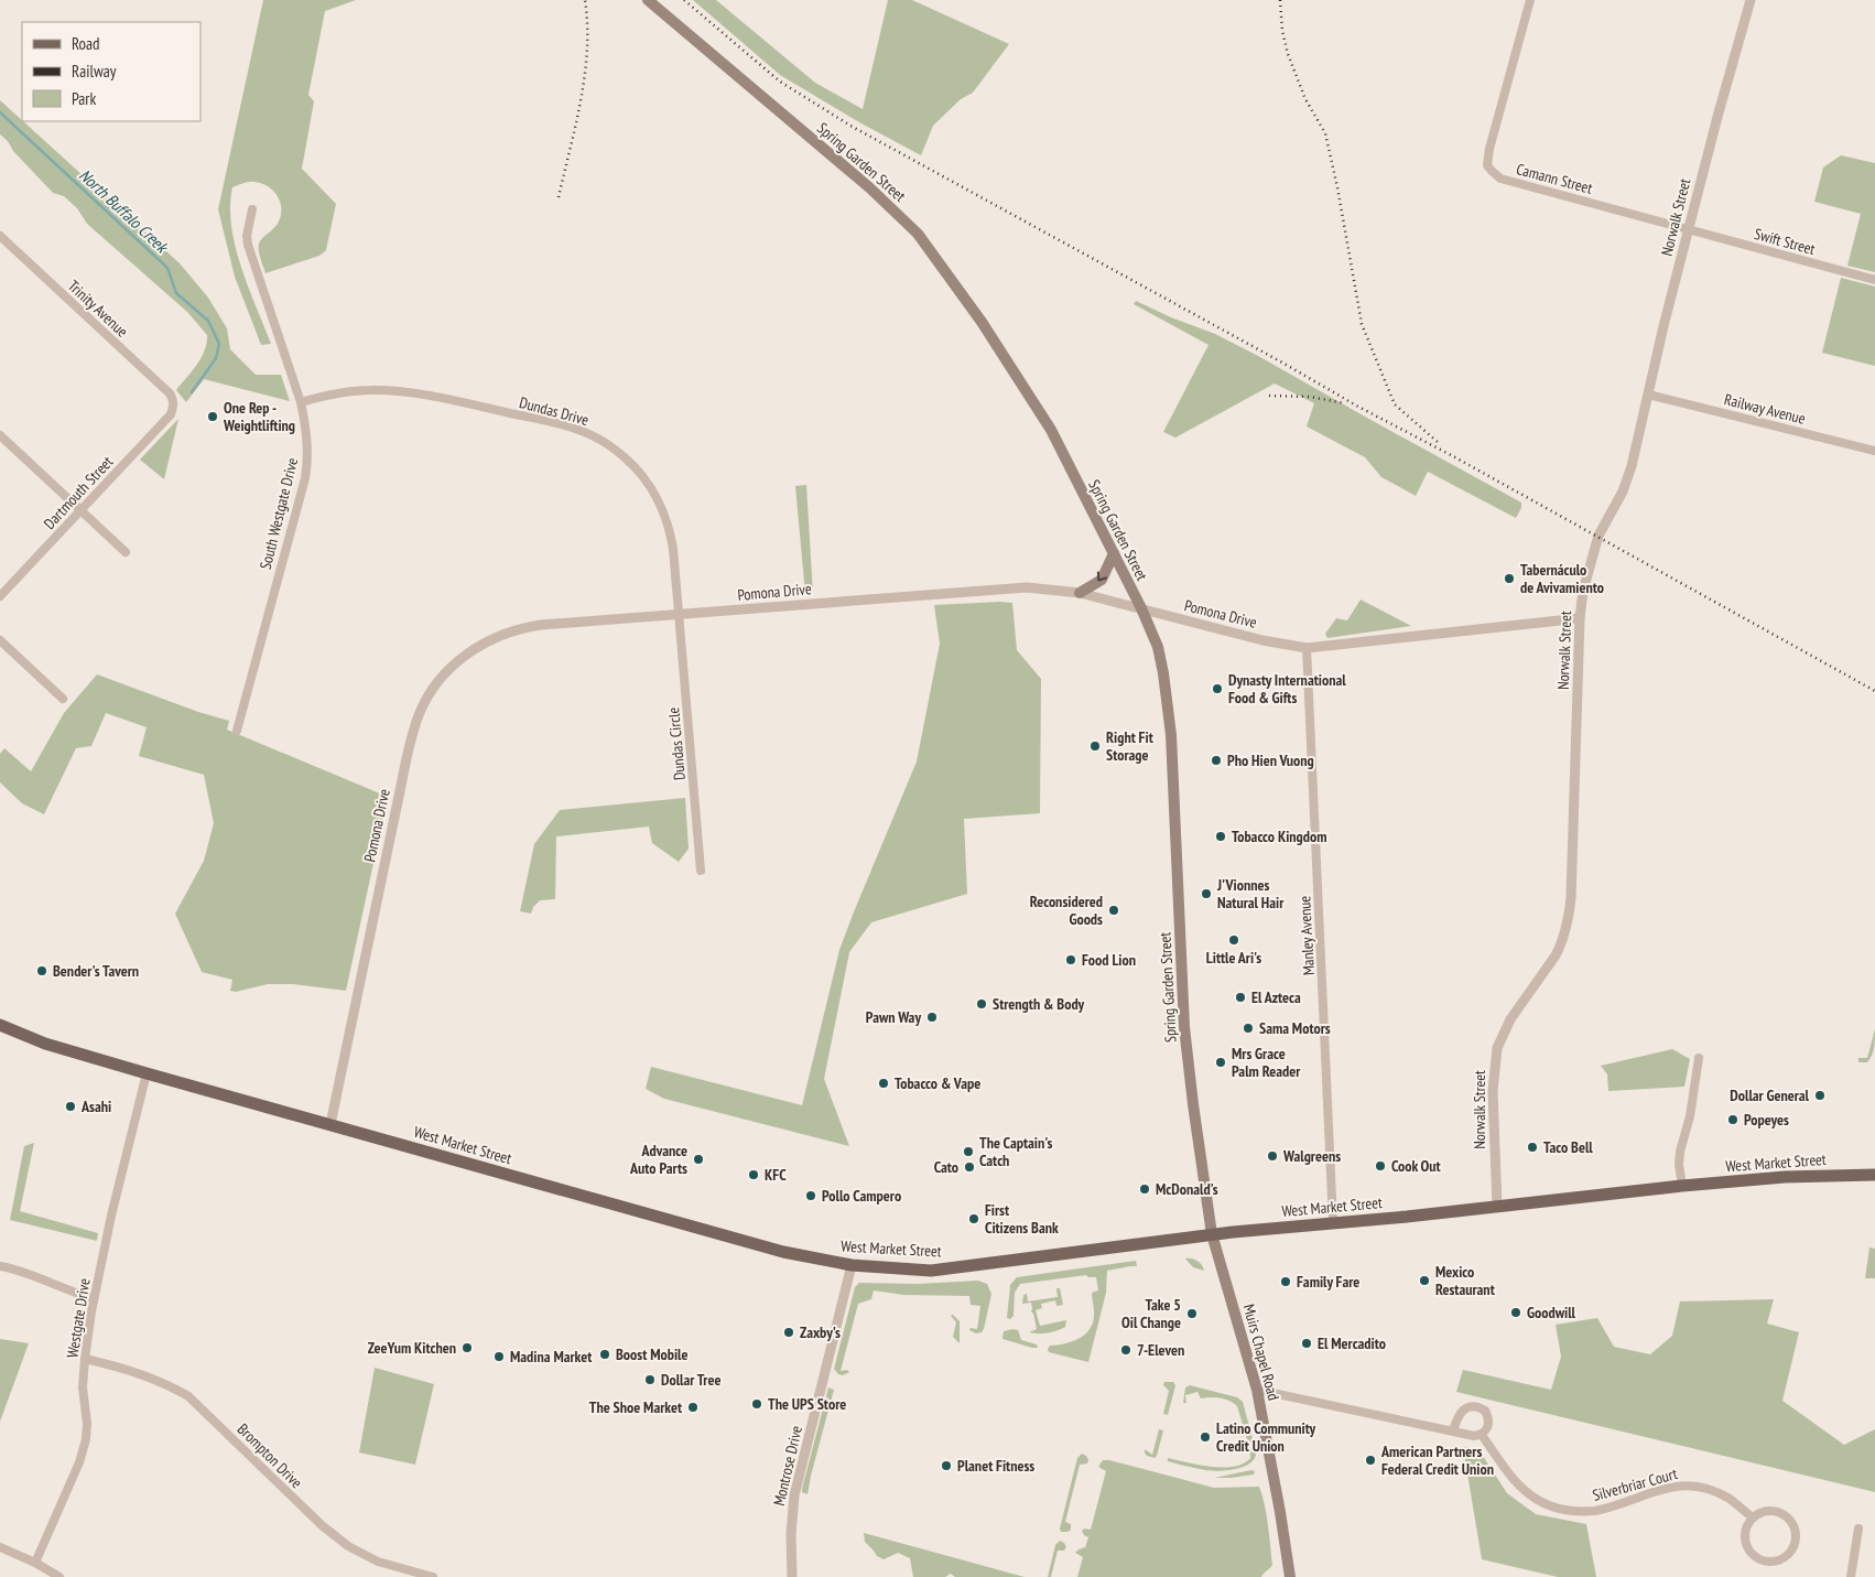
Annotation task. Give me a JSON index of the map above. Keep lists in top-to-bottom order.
{
  "streets": {
    "main road": ["Spring Garden Street", "West Market Street", "Muirs Chapel Road"],
    "street": [
      "Camann Street",
      "Norwalk Street",
      "Swift Street",
      "Trinity Avenue",
      "Railway Avenue",
      "Dundas Drive",
      "Dartmouth Street",
      "South Westgate Drive",
      "Pomona Drive",
      "Dundas Circle",
      "Manley Avenue",
      "Westgate Drive",
      "Brompton Drive",
      "Montrose Drive",
      "Silverbriar Court"
    ]
  },
  "crossings": [
    ["Spring Garden Street", "Pomona Drive"],
    ["Spring Garden Street", "West Market Street"],
    ["Spring Garden Street", "Muirs Chapel Road"],
    ["Camann Street", "Norwalk Street"],
    ["Camann Street", "Swift Street"],
    ["Norwalk Street", "Swift Street"],
    ["Norwalk Street", "Railway Avenue"],
    ["Norwalk Street", "Pomona Drive"],
    ["Norwalk Street", "West Market Street"],
    ["Trinity Avenue", "Dartmouth Street"],
    ["Dundas Drive", "South Westgate Drive"],
    ["Dundas Drive", "Pomona Drive"],
    ["Dundas Drive", "Dundas Circle"],
    ["Pomona Drive", "Dundas Circle"],
    ["Pomona Drive", "Manley Avenue"],
    ["Pomona Drive", "West Market Street"],
    ["Manley Avenue", "West Market Street"],
    ["West Market Street", "Westgate Drive"],
    ["West Market Street", "Muirs Chapel Road"],
    ["West Market Street", "Montrose Drive"],
    ["Westgate Drive", "Brompton Drive"]
  ],
  "water": ["North Buffalo Creek"],
  "places": [
    "One Rep - Weightlifting",
    "Tabernáculo de Avivamiento",
    "Dynasty International Food & Gifts",
    "Right Fit Storage",
    "Pho Hien Vuong",
    "Tobacco Kingdom",
    "J'Vionnes Natural Hair",
    "Reconsidered Goods",
    "Little Ari's",
    "Food Lion",
    "Bender's Tavern",
    "El Azteca",
    "Strength & Body",
    "Pawn Way",
    "Sama Motors",
    "Mrs Grace Palm Reader",
    "Tobacco & Vape",
    "Dollar General",
    "Asahi",
    "Popeyes",
    "Taco Bell",
    "The Captain's Catch",
    "Walgreens",
    "Advance Auto Parts",
    "Cook Out",
    "Cato",
    "KFC",
    "McDonald's",
    "Pollo Campero",
    "First Citizens Bank",
    "Mexico Restaurant",
    "Family Fare",
    "Goodwill",
    "Take 5 Oil Change",
    "Zaxby's",
    "El Mercadito",
    "ZeeYum Kitchen",
    "7-Eleven",
    "Boost Mobile",
    "Madina Market",
    "Dollar Tree",
    "The UPS Store",
    "The Shoe Market",
    "Latino Community Credit Union",
    "American Partners Federal Credit Union",
    "Planet Fitness"
  ],
  "legend": ["Road", "Railway", "Park"]
}
